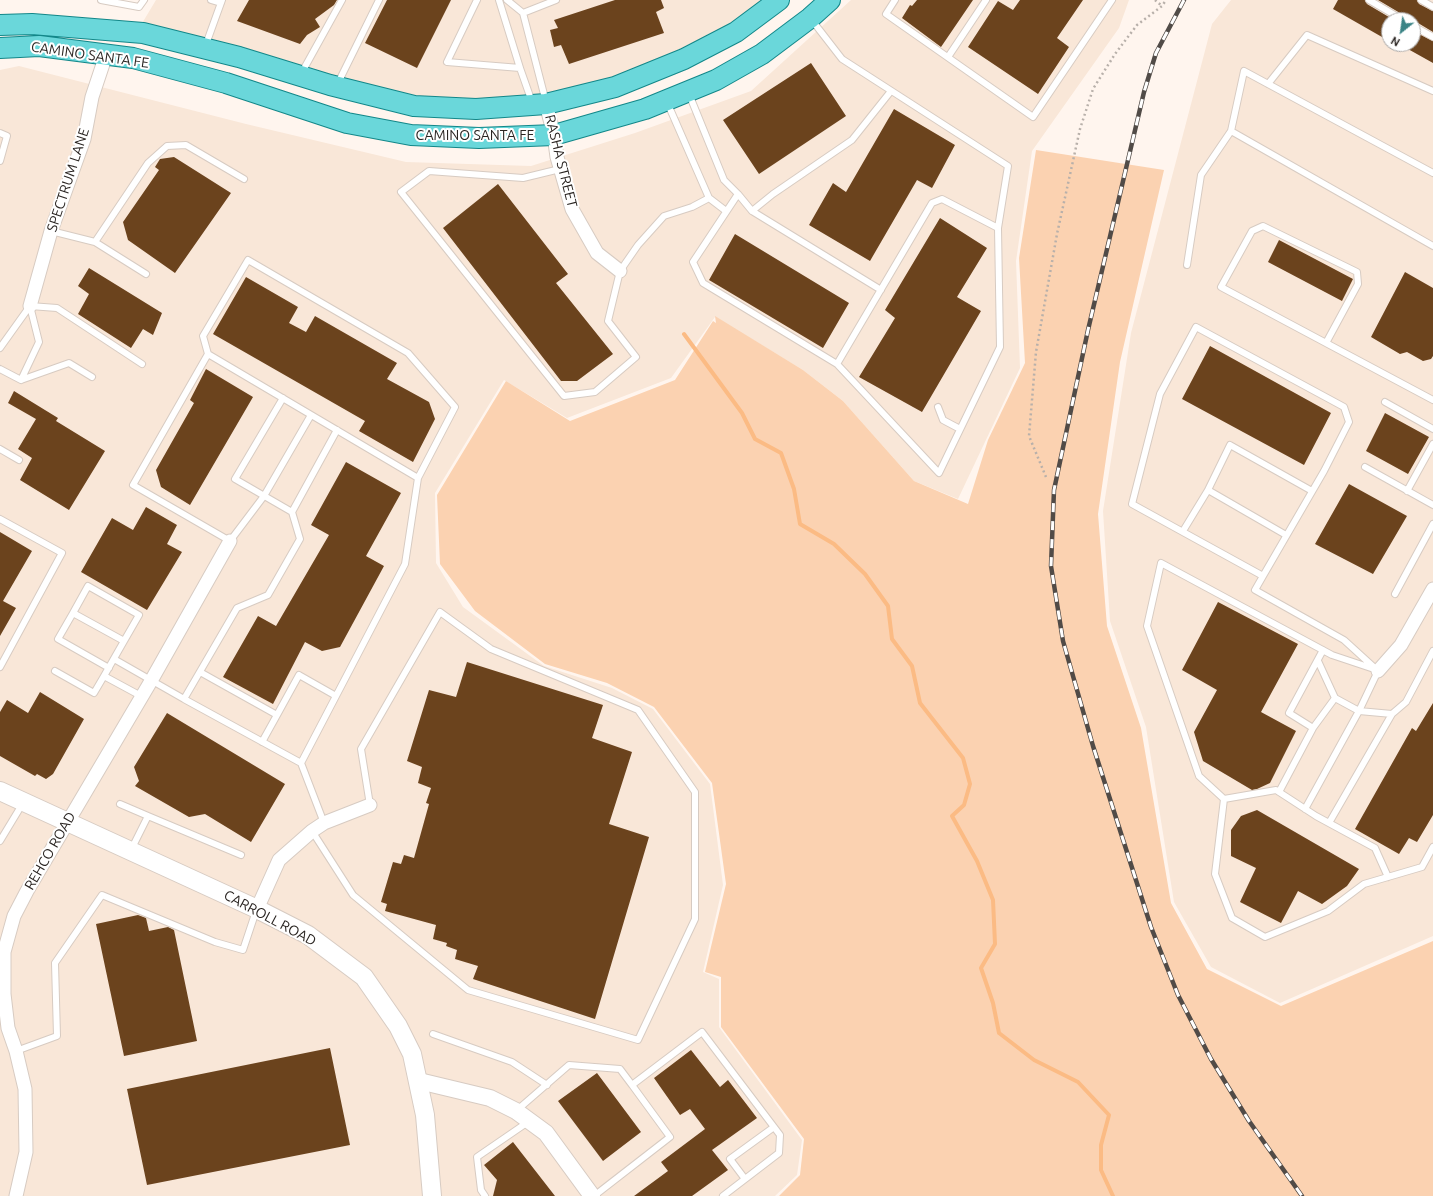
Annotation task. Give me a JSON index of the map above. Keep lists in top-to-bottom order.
{
  "streets": {
    "main road": ["CAMINO SANTA FE", "CARROLL ROAD"],
    "street": ["RASHA STREET", "SPECTRUM LANE", "REHCO ROAD"]
  },
  "crossings": [
    ["CAMINO SANTA FE", "RASHA STREET"],
    ["CAMINO SANTA FE", "SPECTRUM LANE"],
    ["REHCO ROAD", "CARROLL ROAD"]
  ],
  "north": "bottom left"
}
